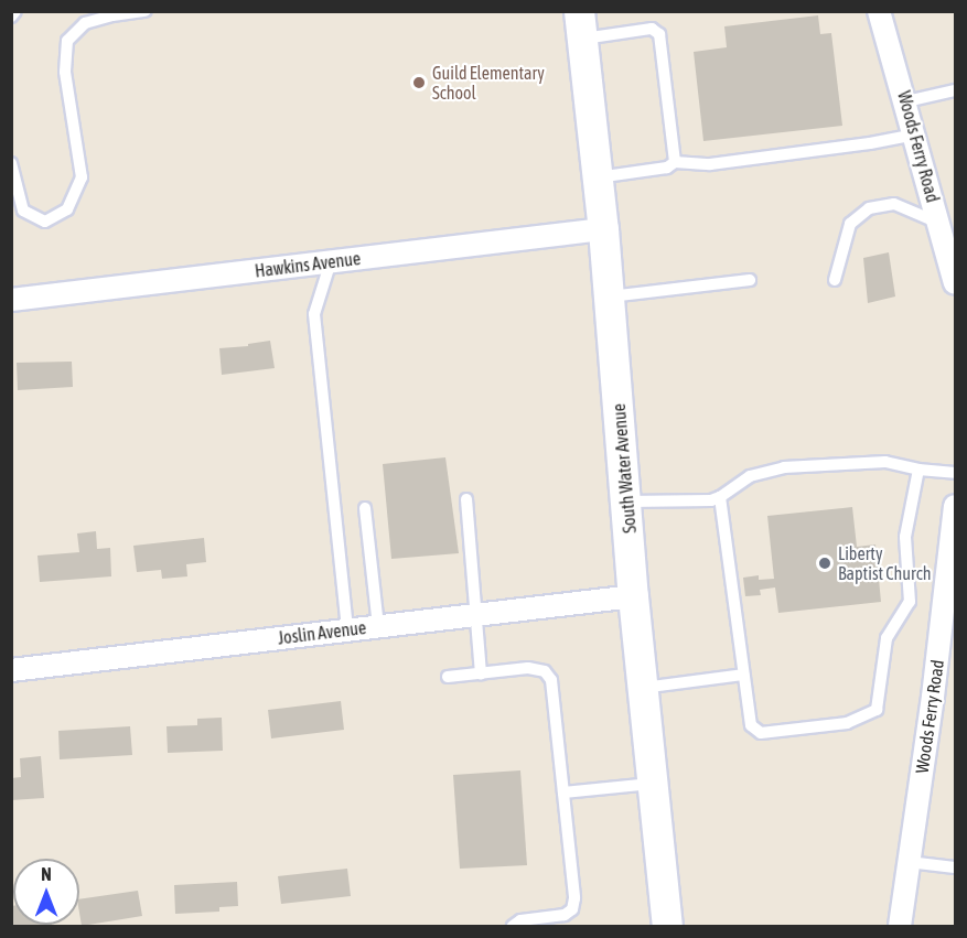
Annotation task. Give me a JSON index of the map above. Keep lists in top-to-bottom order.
{
  "streets": {
    "main road": ["South Water Avenue"],
    "street": ["Woods Ferry Road", "Hawkins Avenue", "Joslin Avenue"]
  },
  "crossings": [
    ["Hawkins Avenue", "South Water Avenue"],
    ["South Water Avenue", "Joslin Avenue"]
  ],
  "places": ["Guild Elementary School", "Liberty Baptist Church"],
  "north": "top"
}
